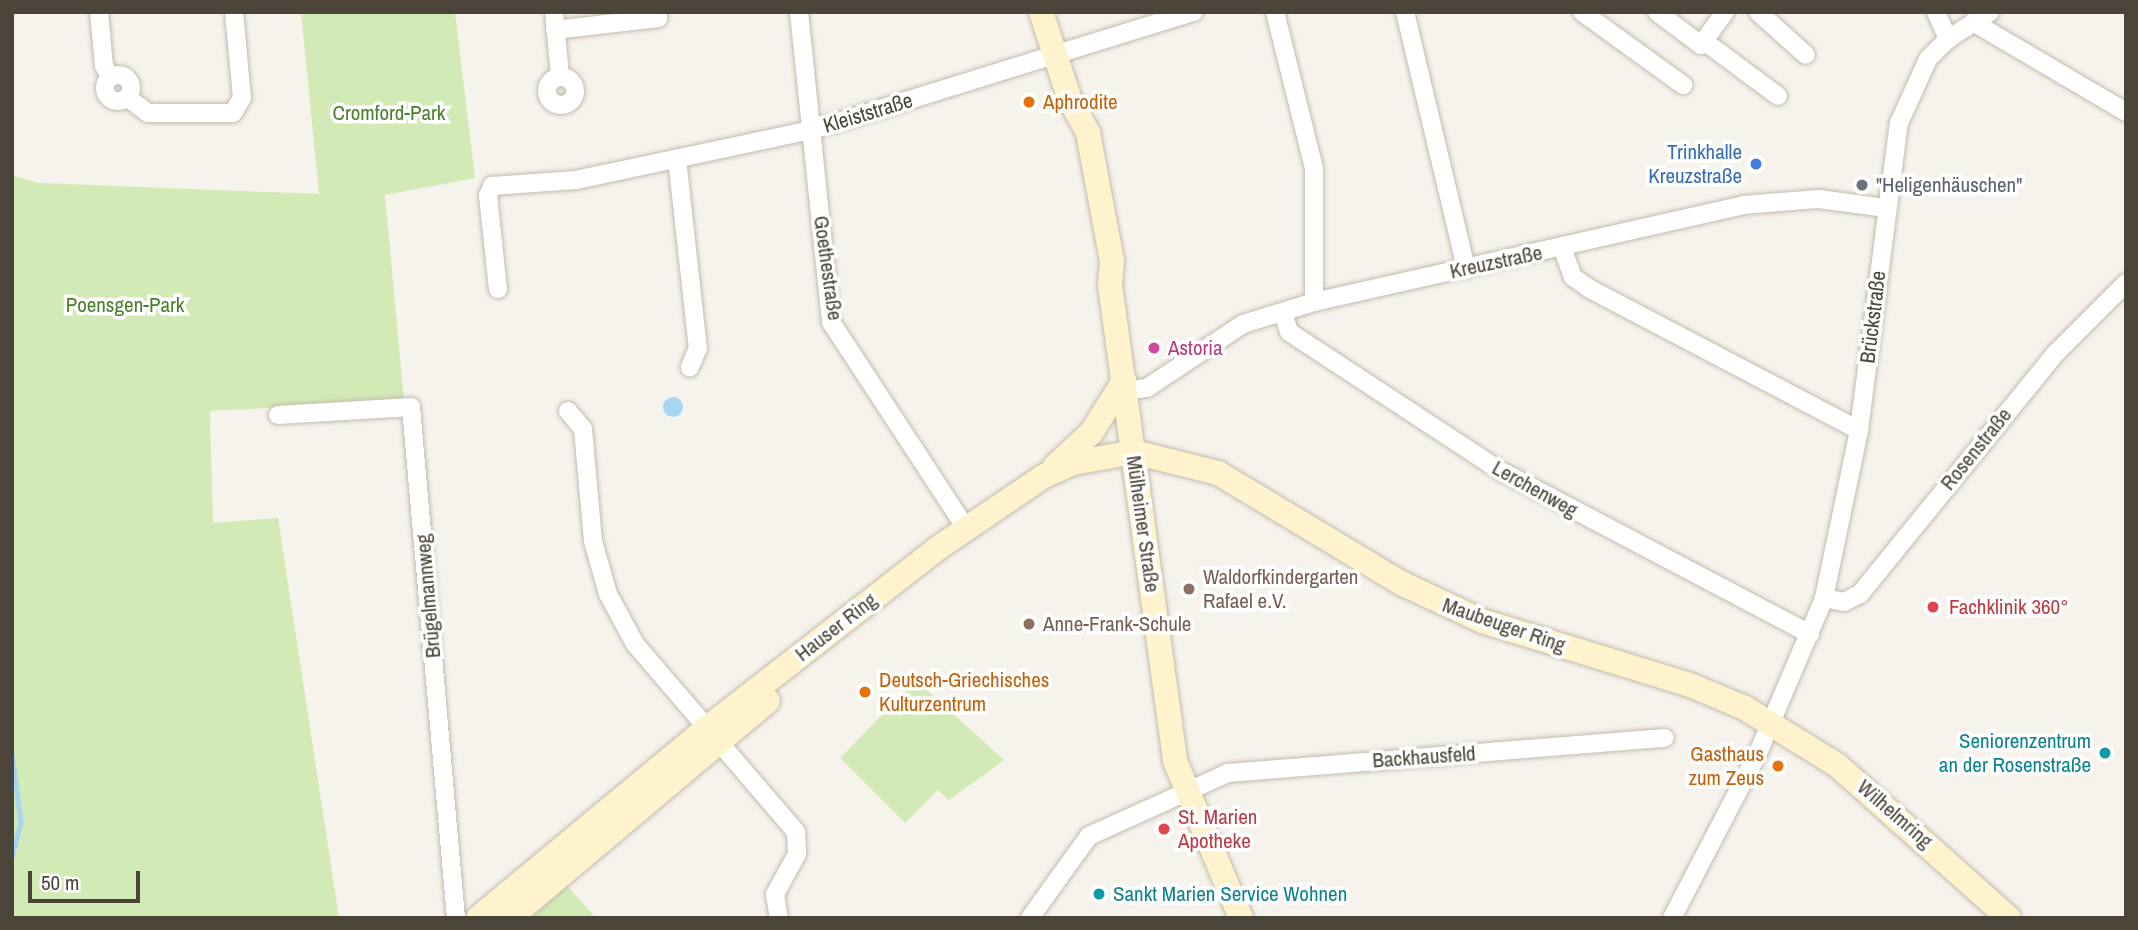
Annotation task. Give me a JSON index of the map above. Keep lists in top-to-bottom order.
{
  "streets": {
    "main road": [
      "Mülheimer Straße",
      "Maubeuger Ring",
      "Hauser Ring",
      "Wilhelmring"
    ],
    "street": [
      "Kleiststraße",
      "Kreuzstraße",
      "Goethestraße",
      "Brückstraße",
      "Rosenstraße",
      "Lerchenweg",
      "Brügelmannweg",
      "Backhausfeld"
    ]
  },
  "crossings": [
    ["Kleiststraße", "Goethestraße"],
    ["Kleiststraße", "Mülheimer Straße"],
    ["Kreuzstraße", "Brückstraße"],
    ["Kreuzstraße", "Lerchenweg"],
    ["Kreuzstraße", "Mülheimer Straße"],
    ["Kreuzstraße", "Hauser Ring"],
    ["Goethestraße", "Hauser Ring"],
    ["Brückstraße", "Rosenstraße"],
    ["Brückstraße", "Lerchenweg"],
    ["Brückstraße", "Maubeuger Ring"],
    ["Brückstraße", "Wilhelmring"],
    ["Mülheimer Straße", "Maubeuger Ring"],
    ["Mülheimer Straße", "Hauser Ring"],
    ["Mülheimer Straße", "Backhausfeld"],
    ["Maubeuger Ring", "Hauser Ring"],
    ["Maubeuger Ring", "Wilhelmring"]
  ],
  "parks": ["Cromford-Park", "Poensgen-Park"],
  "places": [
    "Aphrodite",
    "Trinkhalle Kreuzstraße",
    "\"Heligenhäuschen\"",
    "Astoria",
    "Waldorfkindergarten Rafael e.V.",
    "Fachklinik 360°",
    "Anne-Frank-Schule",
    "Deutsch-Griechisches Kulturzentrum",
    "Seniorenzentrum an der Rosenstraße",
    "Gasthaus zum Zeus",
    "St. Marien Apotheke",
    "Sankt Marien Service Wohnen"
  ],
  "scale_bar": "50 m"
}
